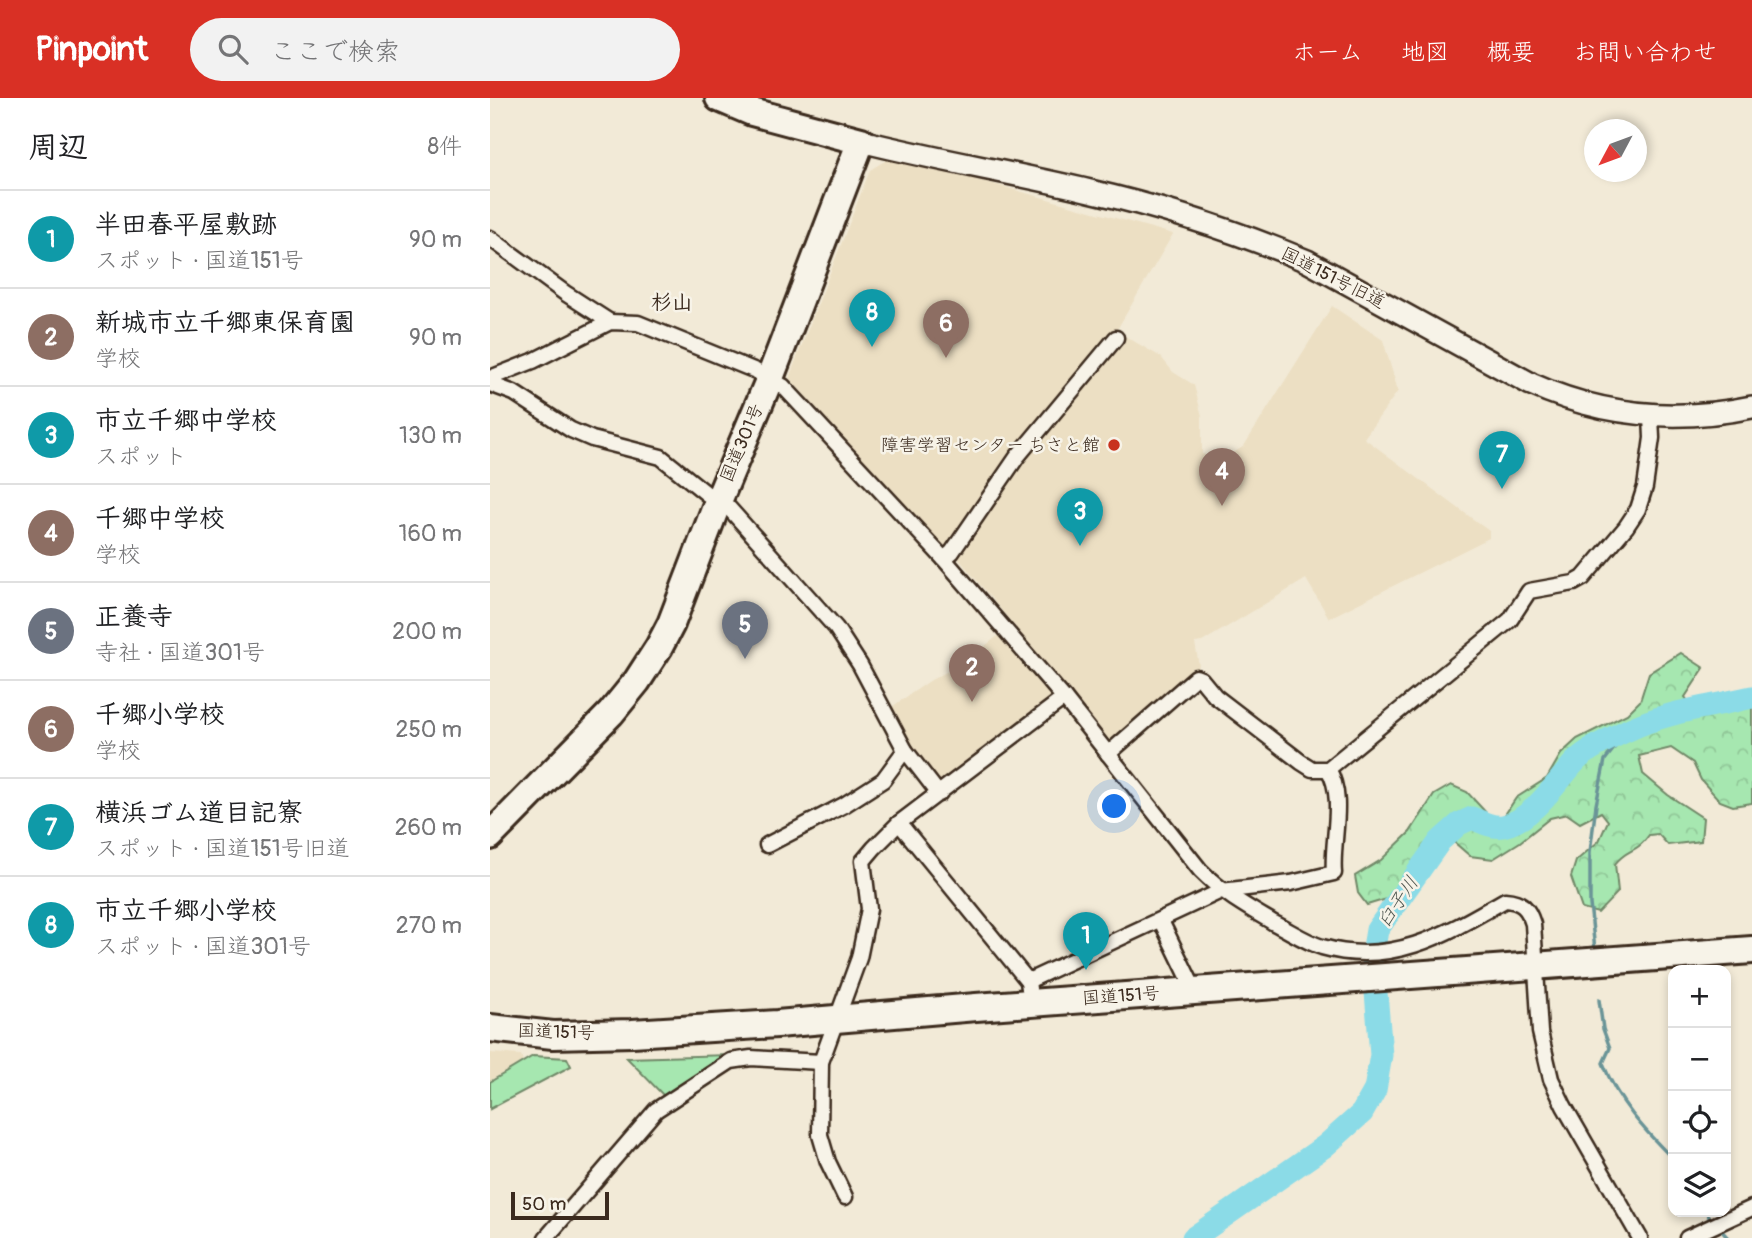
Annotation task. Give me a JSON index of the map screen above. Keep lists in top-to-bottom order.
{
  "streets": {
    "highway": ["国道301号", "国道151号"],
    "street": ["国道151号旧道"]
  },
  "crossings": [
    ["国道151号旧道", "国道301号"]
  ],
  "districts": ["杉山"],
  "water": ["臼子川"],
  "places": ["障害学習センター ちさと館"],
  "scale_bar": "50 m",
  "north": "bottom left",
  "page": {
    "header": "Pinpoint",
    "search": "ここで検索",
    "nav": [
      "ホーム",
      "地図",
      "概要",
      "お問い合わせ"
    ],
    "heading": ["周辺", "8件"],
    "list": [
      {
        "mark": "1",
        "name": "半田春平屋敷跡",
        "note": "スポット · 国道151号",
        "value": "90 m"
      },
      {
        "mark": "2",
        "name": "新城市立千郷東保育園",
        "note": "学校",
        "value": "90 m"
      },
      {
        "mark": "3",
        "name": "市立千郷中学校",
        "note": "スポット",
        "value": "130 m"
      },
      {
        "mark": "4",
        "name": "千郷中学校",
        "note": "学校",
        "value": "160 m"
      },
      {
        "mark": "5",
        "name": "正養寺",
        "note": "寺社 · 国道301号",
        "value": "200 m"
      },
      {
        "mark": "6",
        "name": "千郷小学校",
        "note": "学校",
        "value": "250 m"
      },
      {
        "mark": "7",
        "name": "横浜ゴム道目記寮",
        "note": "スポット · 国道151号旧道",
        "value": "260 m"
      },
      {
        "mark": "8",
        "name": "市立千郷小学校",
        "note": "スポット · 国道301号",
        "value": "270 m"
      }
    ],
    "pins": [
      "8",
      "6",
      "7",
      "4",
      "3",
      "5",
      "2",
      "1"
    ],
    "map_buttons": ["+", "−"],
    "scale": "50 m"
  }
}
